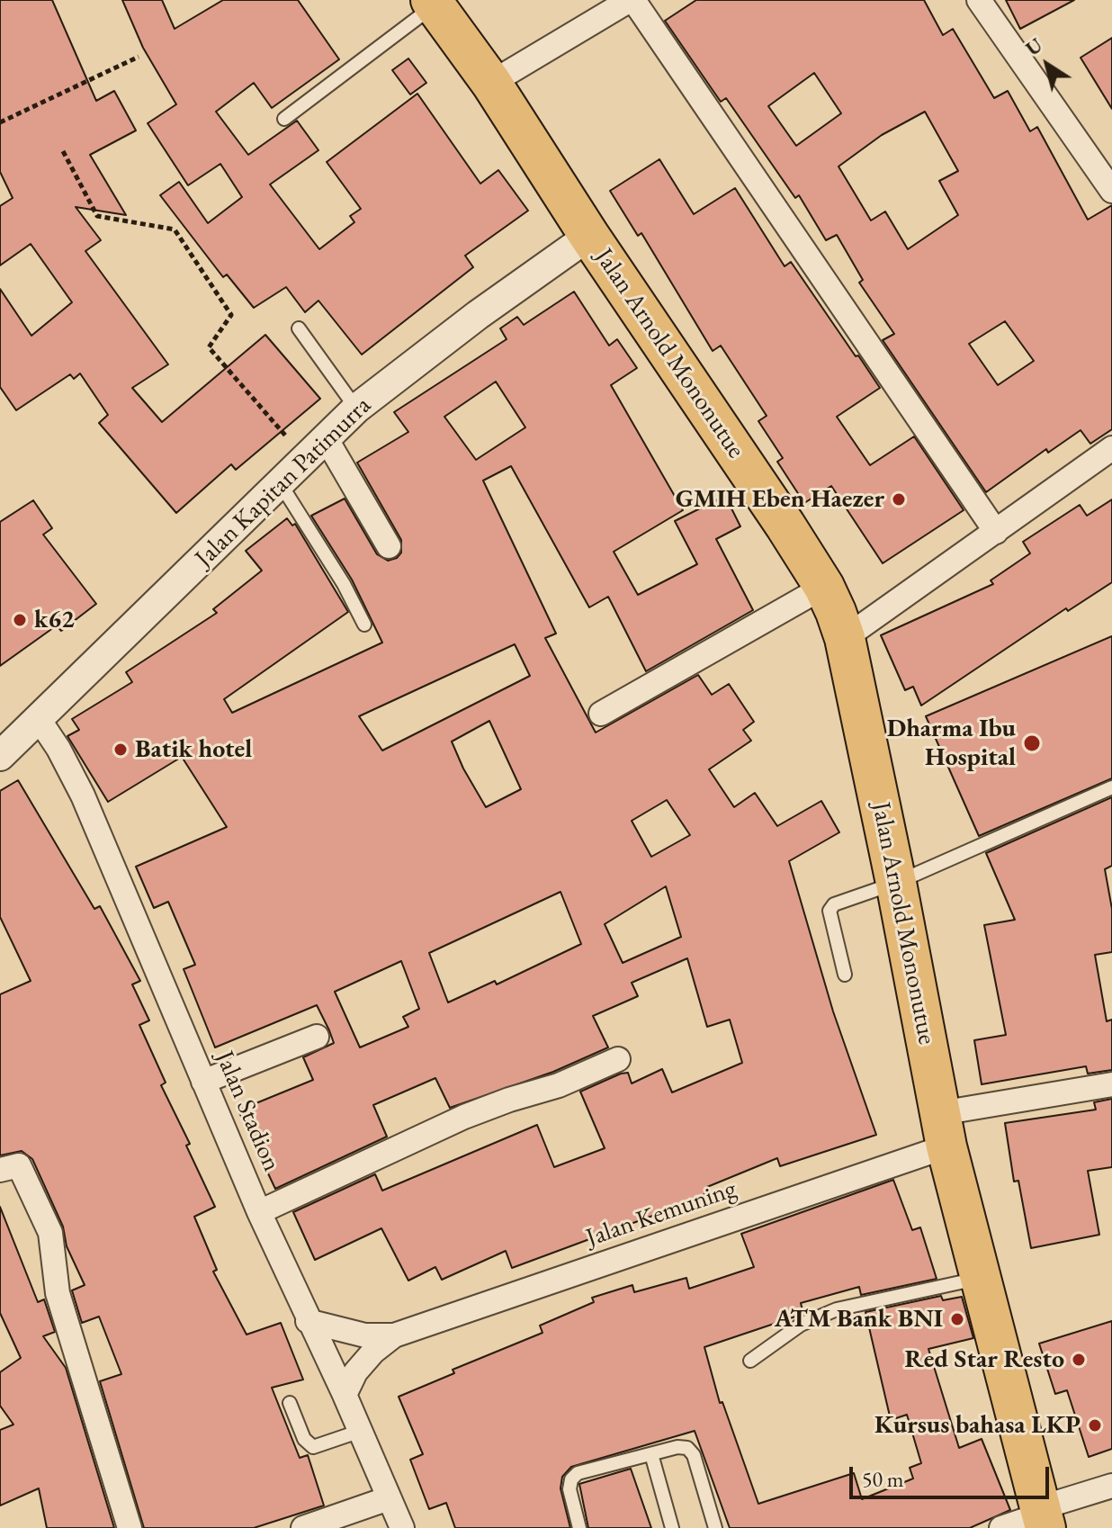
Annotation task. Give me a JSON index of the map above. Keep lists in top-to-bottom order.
{
  "streets": {
    "highway": ["Jalan Arnold Mononutue"],
    "street": ["Jalan Kapitan Patimurra", "Jalan Stadion", "Jalan Kemuning"]
  },
  "crossings": [
    ["Jalan Arnold Mononutue", "Jalan Kapitan Patimurra"],
    ["Jalan Arnold Mononutue", "Jalan Kemuning"],
    ["Jalan Kapitan Patimurra", "Jalan Stadion"],
    ["Jalan Stadion", "Jalan Kemuning"]
  ],
  "places": [
    "GMIH Eben Haezer",
    "k62",
    "Dharma Ibu Hospital",
    "Batik hotel",
    "ATM Bank BNI",
    "Red Star Resto",
    "Kursus bahasa LKP"
  ],
  "scale_bar": "50 m",
  "north": "top left"
}
